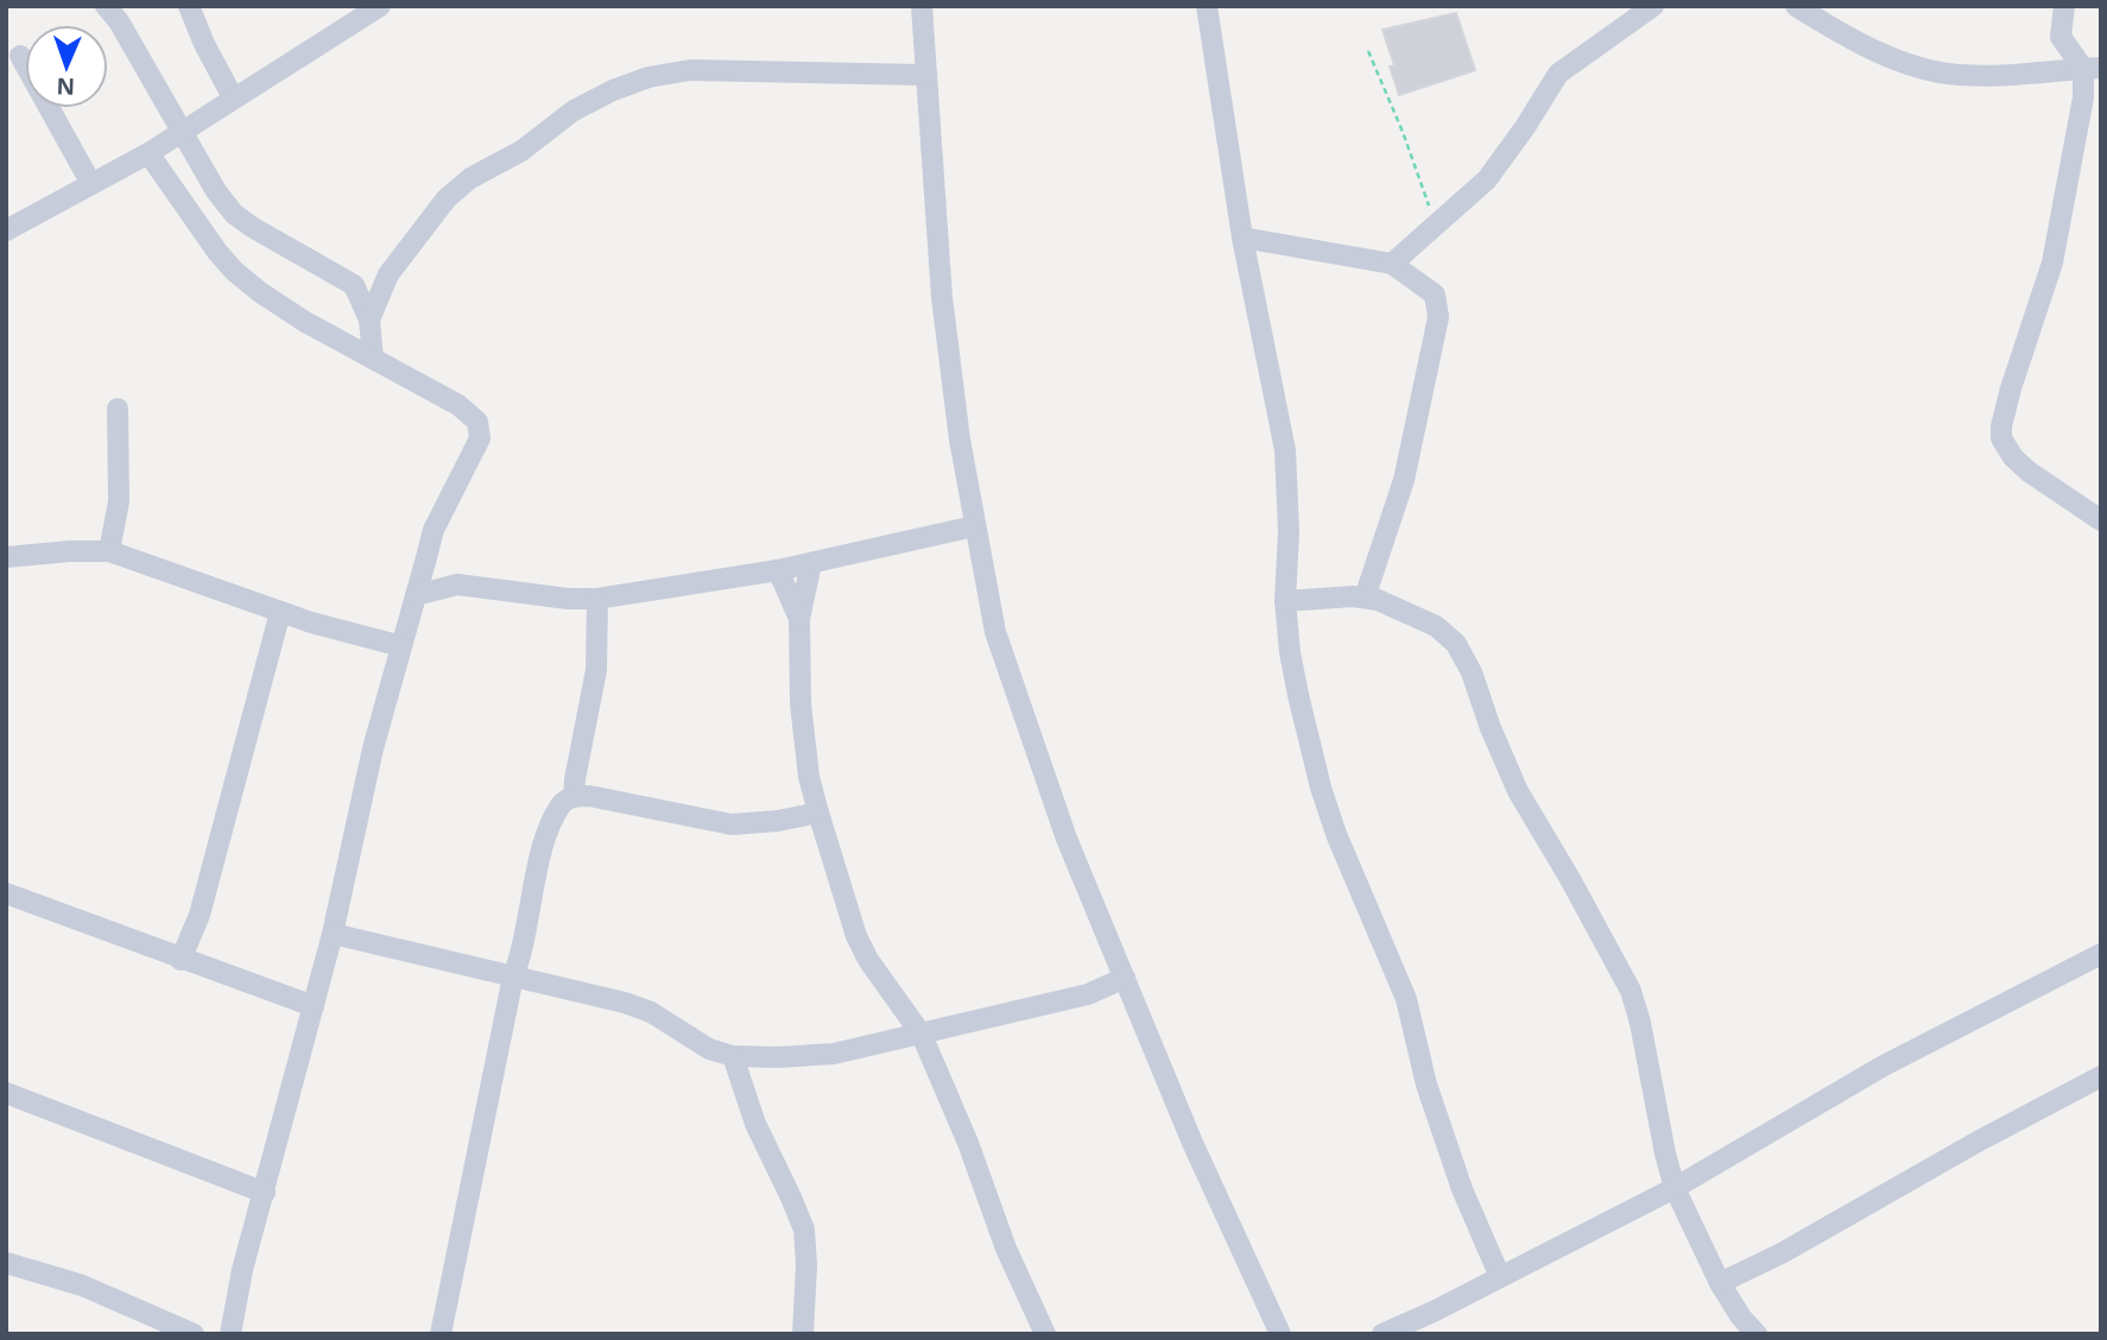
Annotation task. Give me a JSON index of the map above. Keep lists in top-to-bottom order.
{
  "north": "bottom"
}
